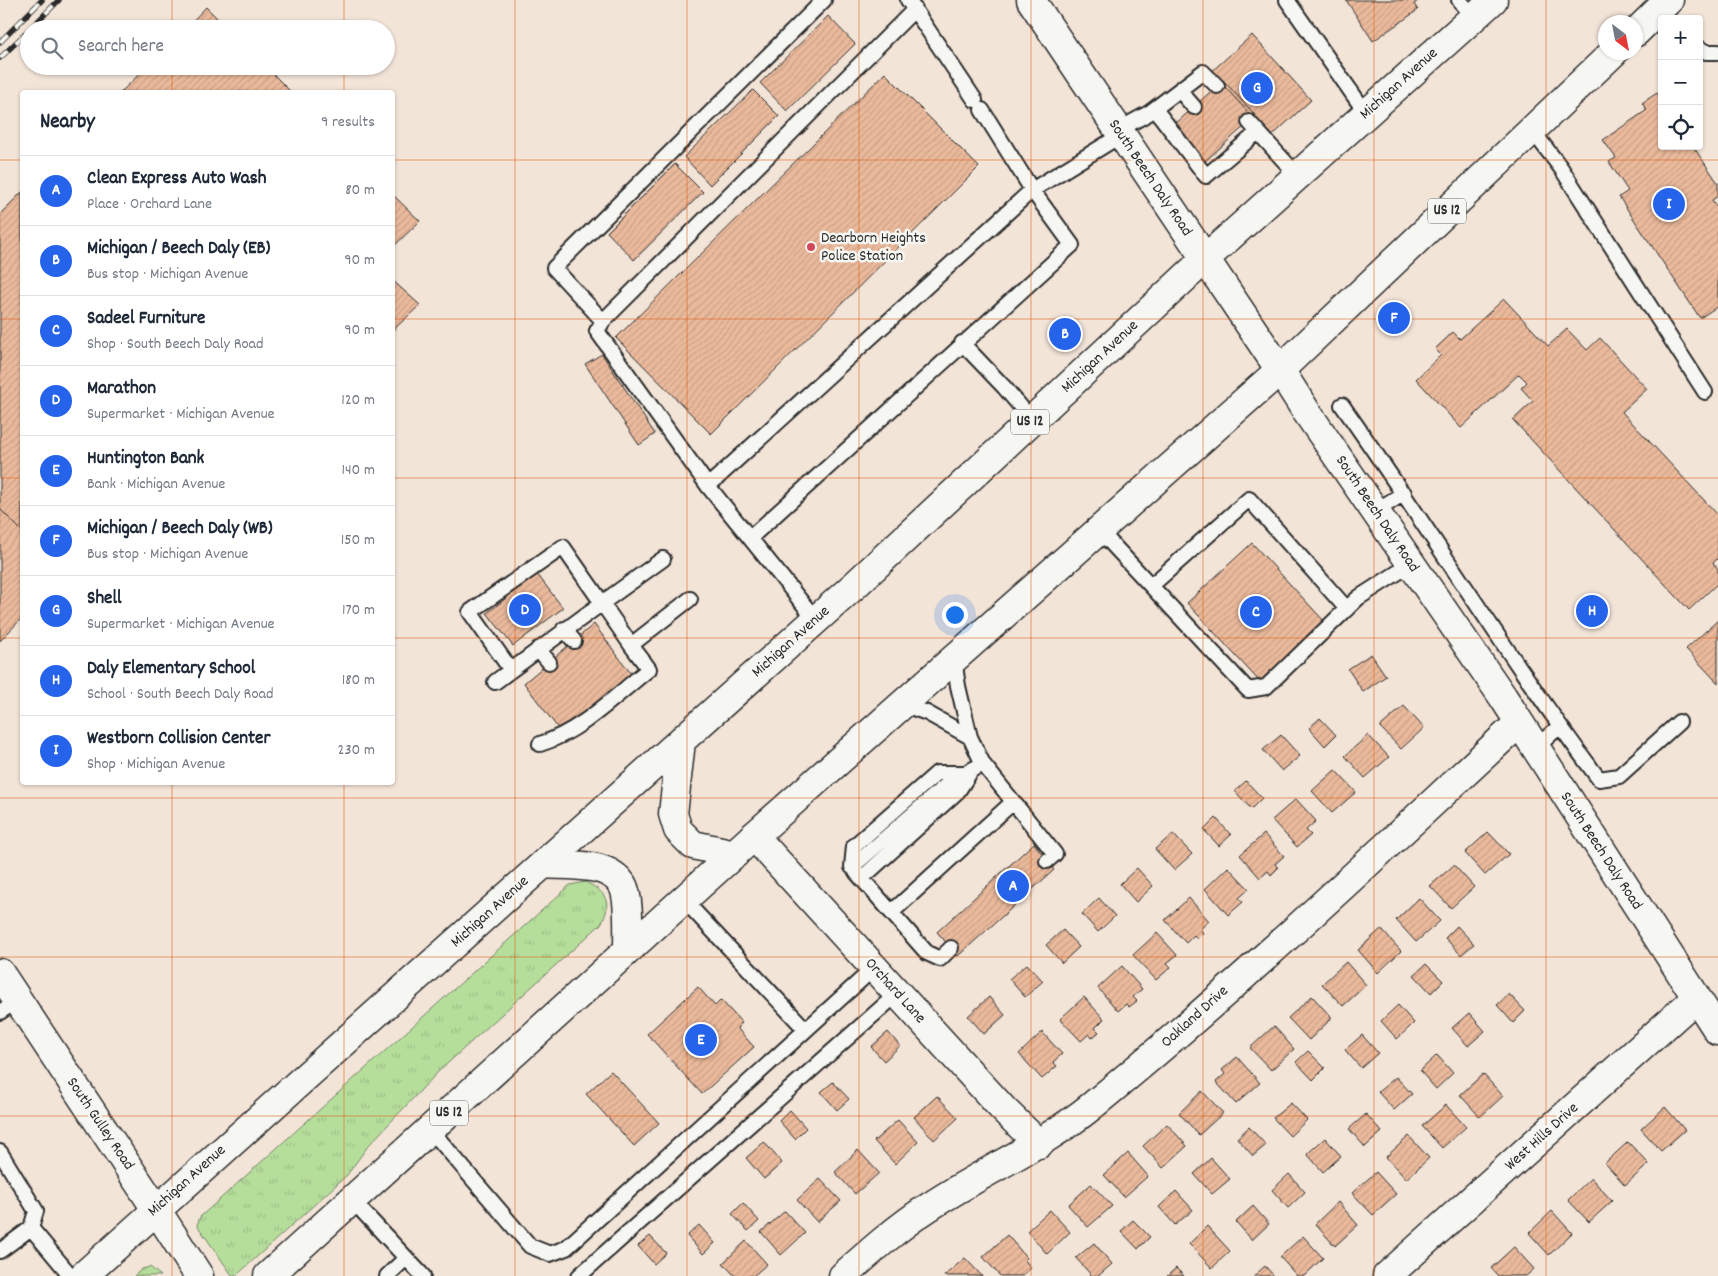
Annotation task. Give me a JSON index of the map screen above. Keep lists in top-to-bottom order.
{
  "streets": {
    "main road": [
      "Michigan Avenue",
      "South Beech Daly Road",
      "US 12",
      "Orchard Lane",
      "Oakland Drive",
      "South Gulley Road",
      "West Hills Drive"
    ]
  },
  "crossings": [
    ["Michigan Avenue", "South Beech Daly Road"],
    ["Michigan Avenue", "South Gulley Road"],
    ["South Beech Daly Road", "US 12"],
    ["South Beech Daly Road", "Oakland Drive"],
    ["South Beech Daly Road", "West Hills Drive"],
    ["US 12", "Orchard Lane"],
    ["Orchard Lane", "Oakland Drive"]
  ],
  "places": ["Dearborn Heights Police Station"],
  "north": "bottom right",
  "page": {
    "map_buttons": ["+", "−"],
    "search": "Search here",
    "pins": [
      "G",
      "I",
      "F",
      "B",
      "D",
      "H",
      "C",
      "A",
      "E"
    ],
    "heading": ["Nearby", "9 results"],
    "list": [
      {
        "mark": "A",
        "name": "Clean Express Auto Wash",
        "note": "Place · Orchard Lane",
        "value": "80 m"
      },
      {
        "mark": "B",
        "name": "Michigan / Beech Daly (EB)",
        "note": "Bus stop · Michigan Avenue",
        "value": "90 m"
      },
      {
        "mark": "C",
        "name": "Sadeel Furniture",
        "note": "Shop · South Beech Daly Road",
        "value": "90 m"
      },
      {
        "mark": "D",
        "name": "Marathon",
        "note": "Supermarket · Michigan Avenue",
        "value": "120 m"
      },
      {
        "mark": "E",
        "name": "Huntington Bank",
        "note": "Bank · Michigan Avenue",
        "value": "140 m"
      },
      {
        "mark": "F",
        "name": "Michigan / Beech Daly (WB)",
        "note": "Bus stop · Michigan Avenue",
        "value": "150 m"
      },
      {
        "mark": "G",
        "name": "Shell",
        "note": "Supermarket · Michigan Avenue",
        "value": "170 m"
      },
      {
        "mark": "H",
        "name": "Daly Elementary School",
        "note": "School · South Beech Daly Road",
        "value": "180 m"
      },
      {
        "mark": "I",
        "name": "Westborn Collision Center",
        "note": "Shop · Michigan Avenue",
        "value": "230 m"
      }
    ]
  }
}
